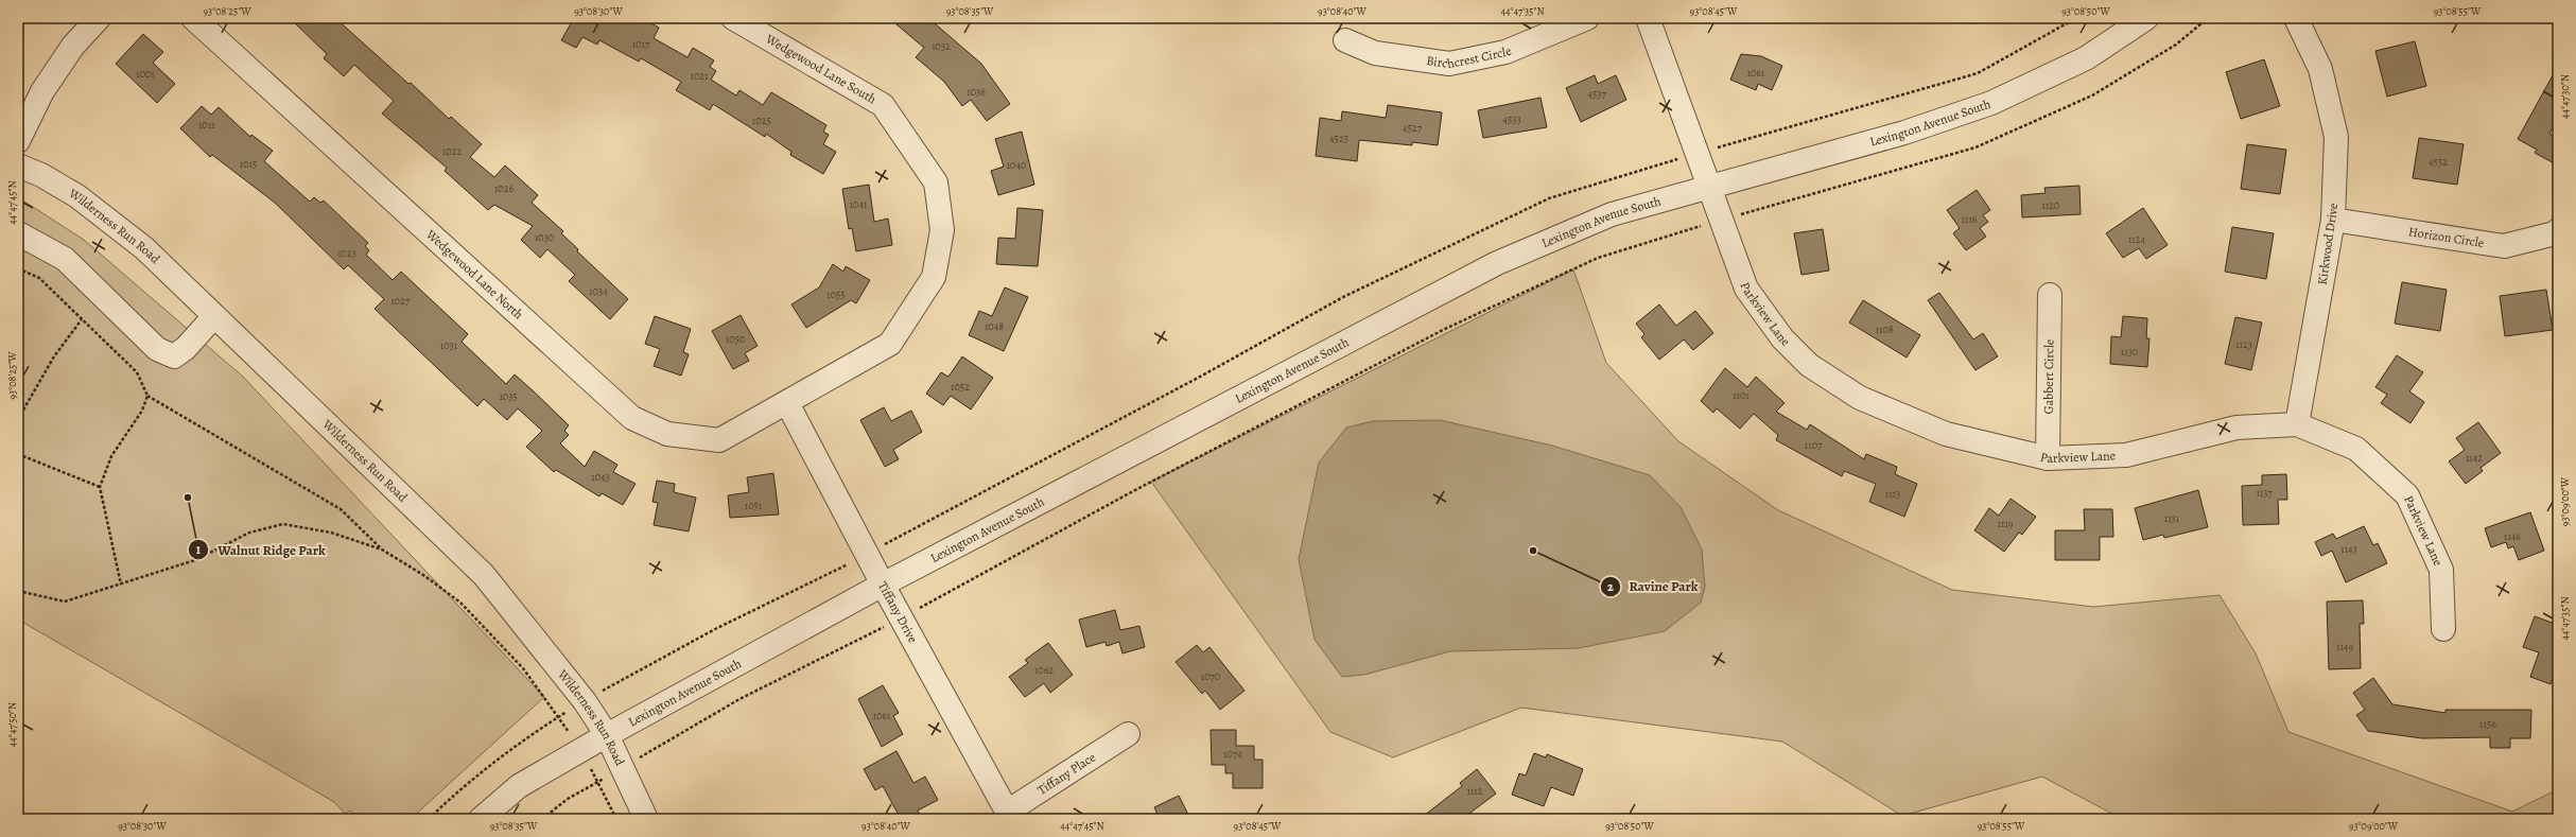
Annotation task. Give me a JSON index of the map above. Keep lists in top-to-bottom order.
{
  "streets": {
    "street": [
      "Birchcrest Circle",
      "Wedgewood Lane South",
      "Lexington Avenue South",
      "Wilderness Run Road",
      "Horizon Circle",
      "Kirkwood Drive",
      "Wedgewood Lane North",
      "Parkview Lane",
      "Gabbert Circle",
      "Tiffany Drive",
      "Tiffany Place"
    ]
  },
  "crossings": [
    ["Wedgewood Lane South", "Wedgewood Lane North"],
    ["Wedgewood Lane South", "Tiffany Drive"],
    ["Lexington Avenue South", "Wilderness Run Road"],
    ["Lexington Avenue South", "Parkview Lane"],
    ["Lexington Avenue South", "Tiffany Drive"],
    ["Horizon Circle", "Kirkwood Drive"],
    ["Kirkwood Drive", "Parkview Lane"],
    ["Wedgewood Lane North", "Tiffany Drive"],
    ["Parkview Lane", "Gabbert Circle"],
    ["Tiffany Drive", "Tiffany Place"]
  ],
  "places": ["Walnut Ridge Park", "Ravine Park"],
  "house_numbers": [
    "1017",
    "1032",
    "1061",
    "1001",
    "1021",
    "1036",
    "4537",
    "4533",
    "1025",
    "1011",
    "4527",
    "4525",
    "1022",
    "4552",
    "1015",
    "1040",
    "1026",
    "1041",
    "1120",
    "1116",
    "1030",
    "1124",
    "1023",
    "1034",
    "1055",
    "1027",
    "1048",
    "1108",
    "1050",
    "1123",
    "1031",
    "1130",
    "1052",
    "1101",
    "1035",
    "1107",
    "1142",
    "1043",
    "1137",
    "1113",
    "1051",
    "1131",
    "1119",
    "1146",
    "1143",
    "1149",
    "1062",
    "1070",
    "1061",
    "1156",
    "1074",
    "1112"
  ],
  "coordinates": [
    "93°08'25\"W",
    "93°08'30\"W",
    "93°08'35\"W",
    "93°08'40\"W",
    "44°47'35\"N",
    "93°08'45\"W",
    "93°08'50\"W",
    "93°08'55\"W",
    "44°47'30\"N",
    "44°47'45\"N",
    "93°09'00\"W",
    "44°47'50\"N"
  ]
}
